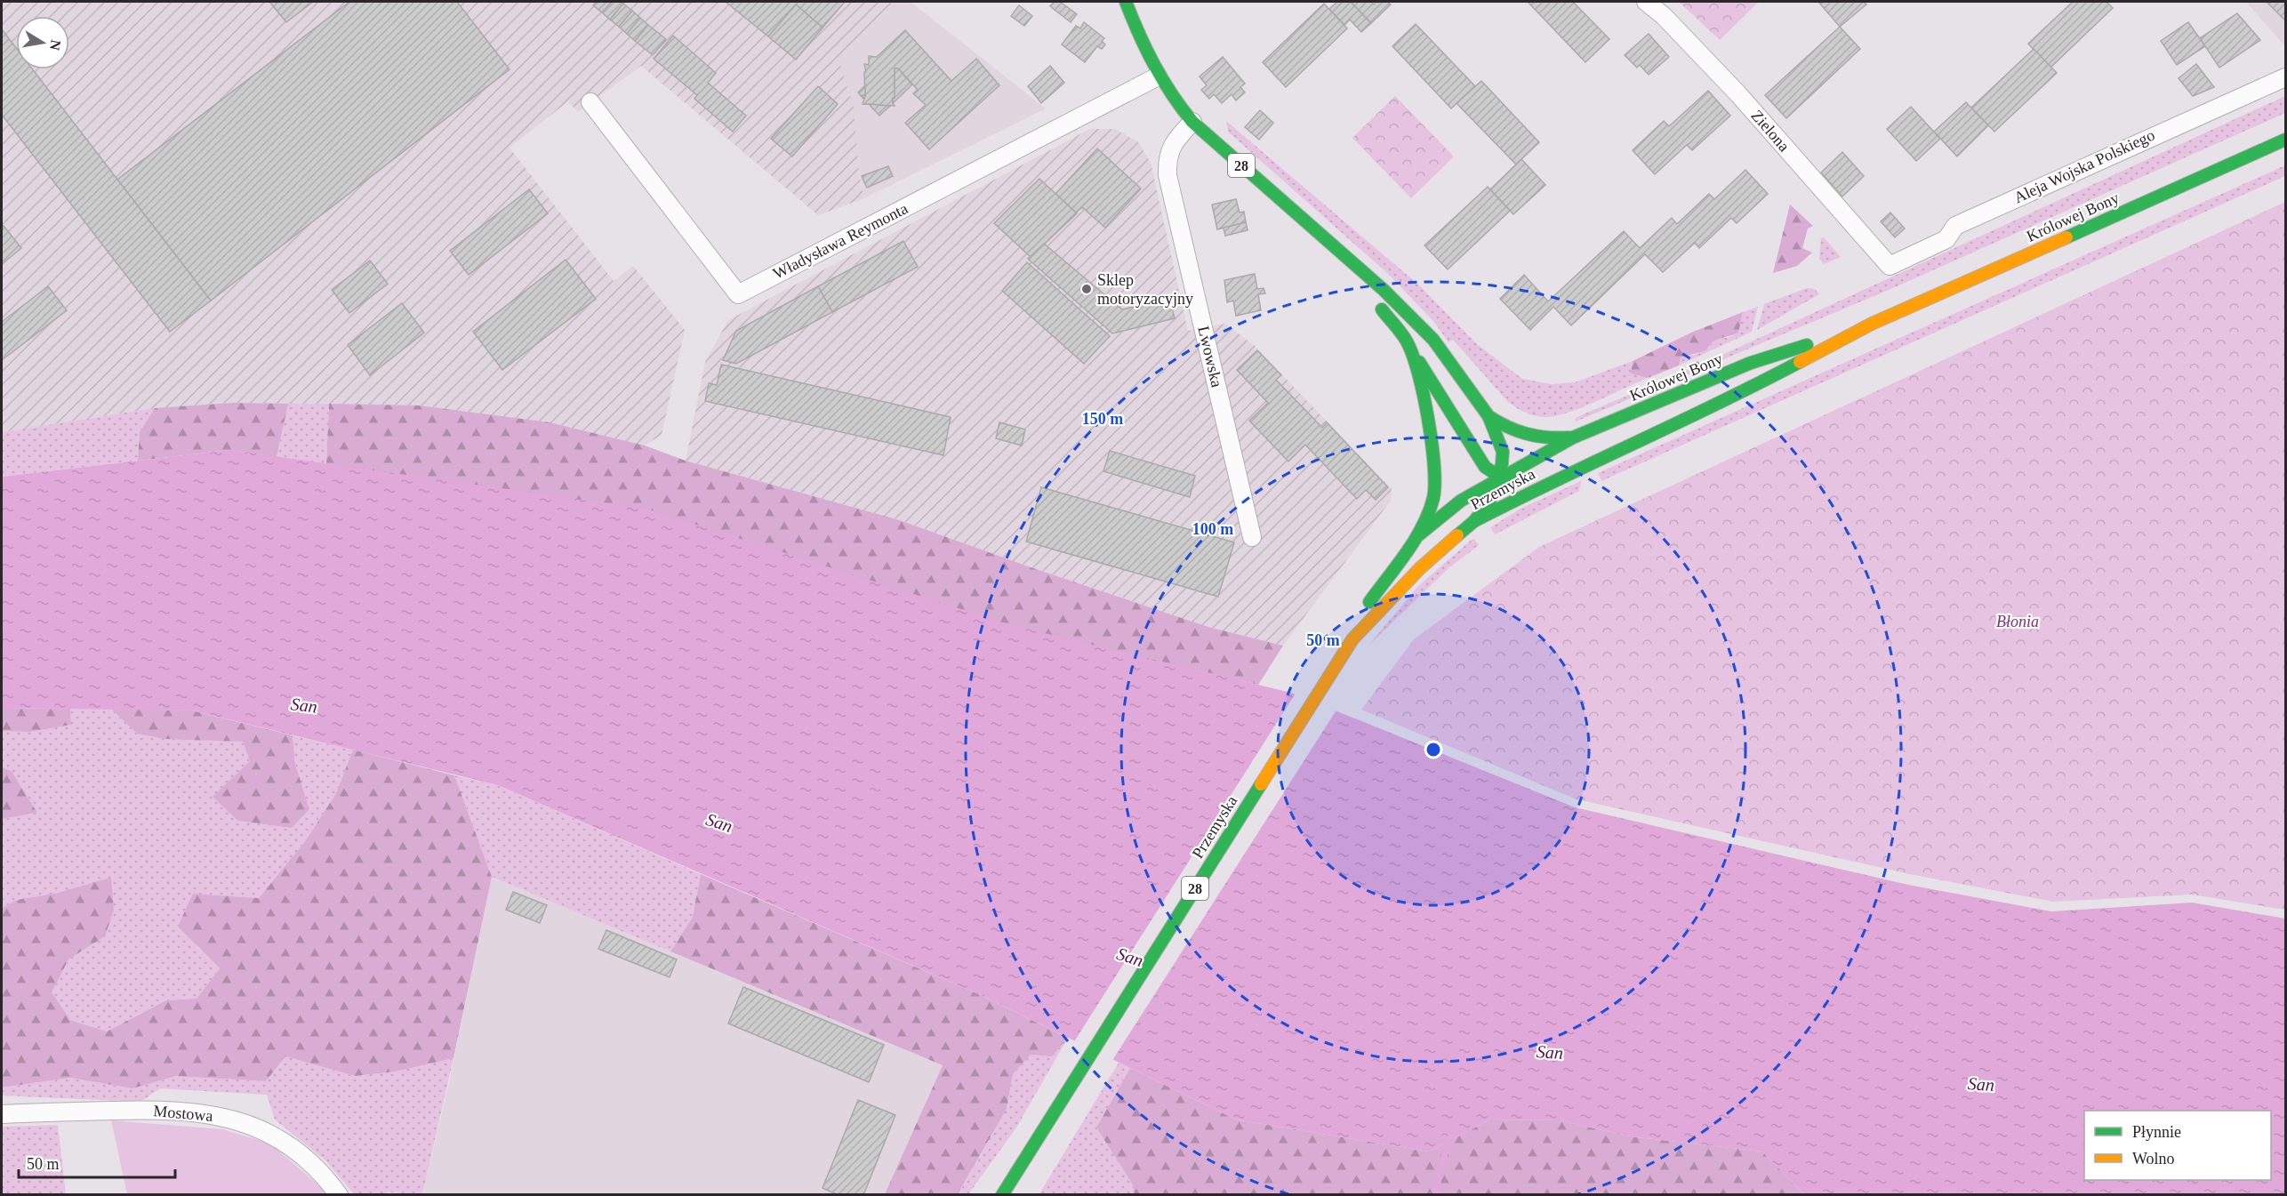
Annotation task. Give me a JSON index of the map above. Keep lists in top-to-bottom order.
{
  "streets": {
    "main road": ["28", "Królowej Bony", "Przemyska"],
    "street": [
      "Zielona",
      "Aleja Wojska Polskiego",
      "Władysława Reymonta",
      "Lwowska",
      "Mostowa"
    ]
  },
  "crossings": [
    ["Zielona", "Aleja Wojska Polskiego"],
    ["28", "Królowej Bony"],
    ["28", "Władysława Reymonta"],
    ["28", "Lwowska"],
    ["28", "Przemyska"],
    ["Królowej Bony", "Przemyska"]
  ],
  "water": ["San"],
  "parks": ["Błonia"],
  "places": ["Sklep motoryzacyjny"],
  "legend": ["Płynnie", "Wolno"],
  "scale_bar": "50 m",
  "north": "right",
  "rings": ["150 m", "100 m", "50 m"]
}
